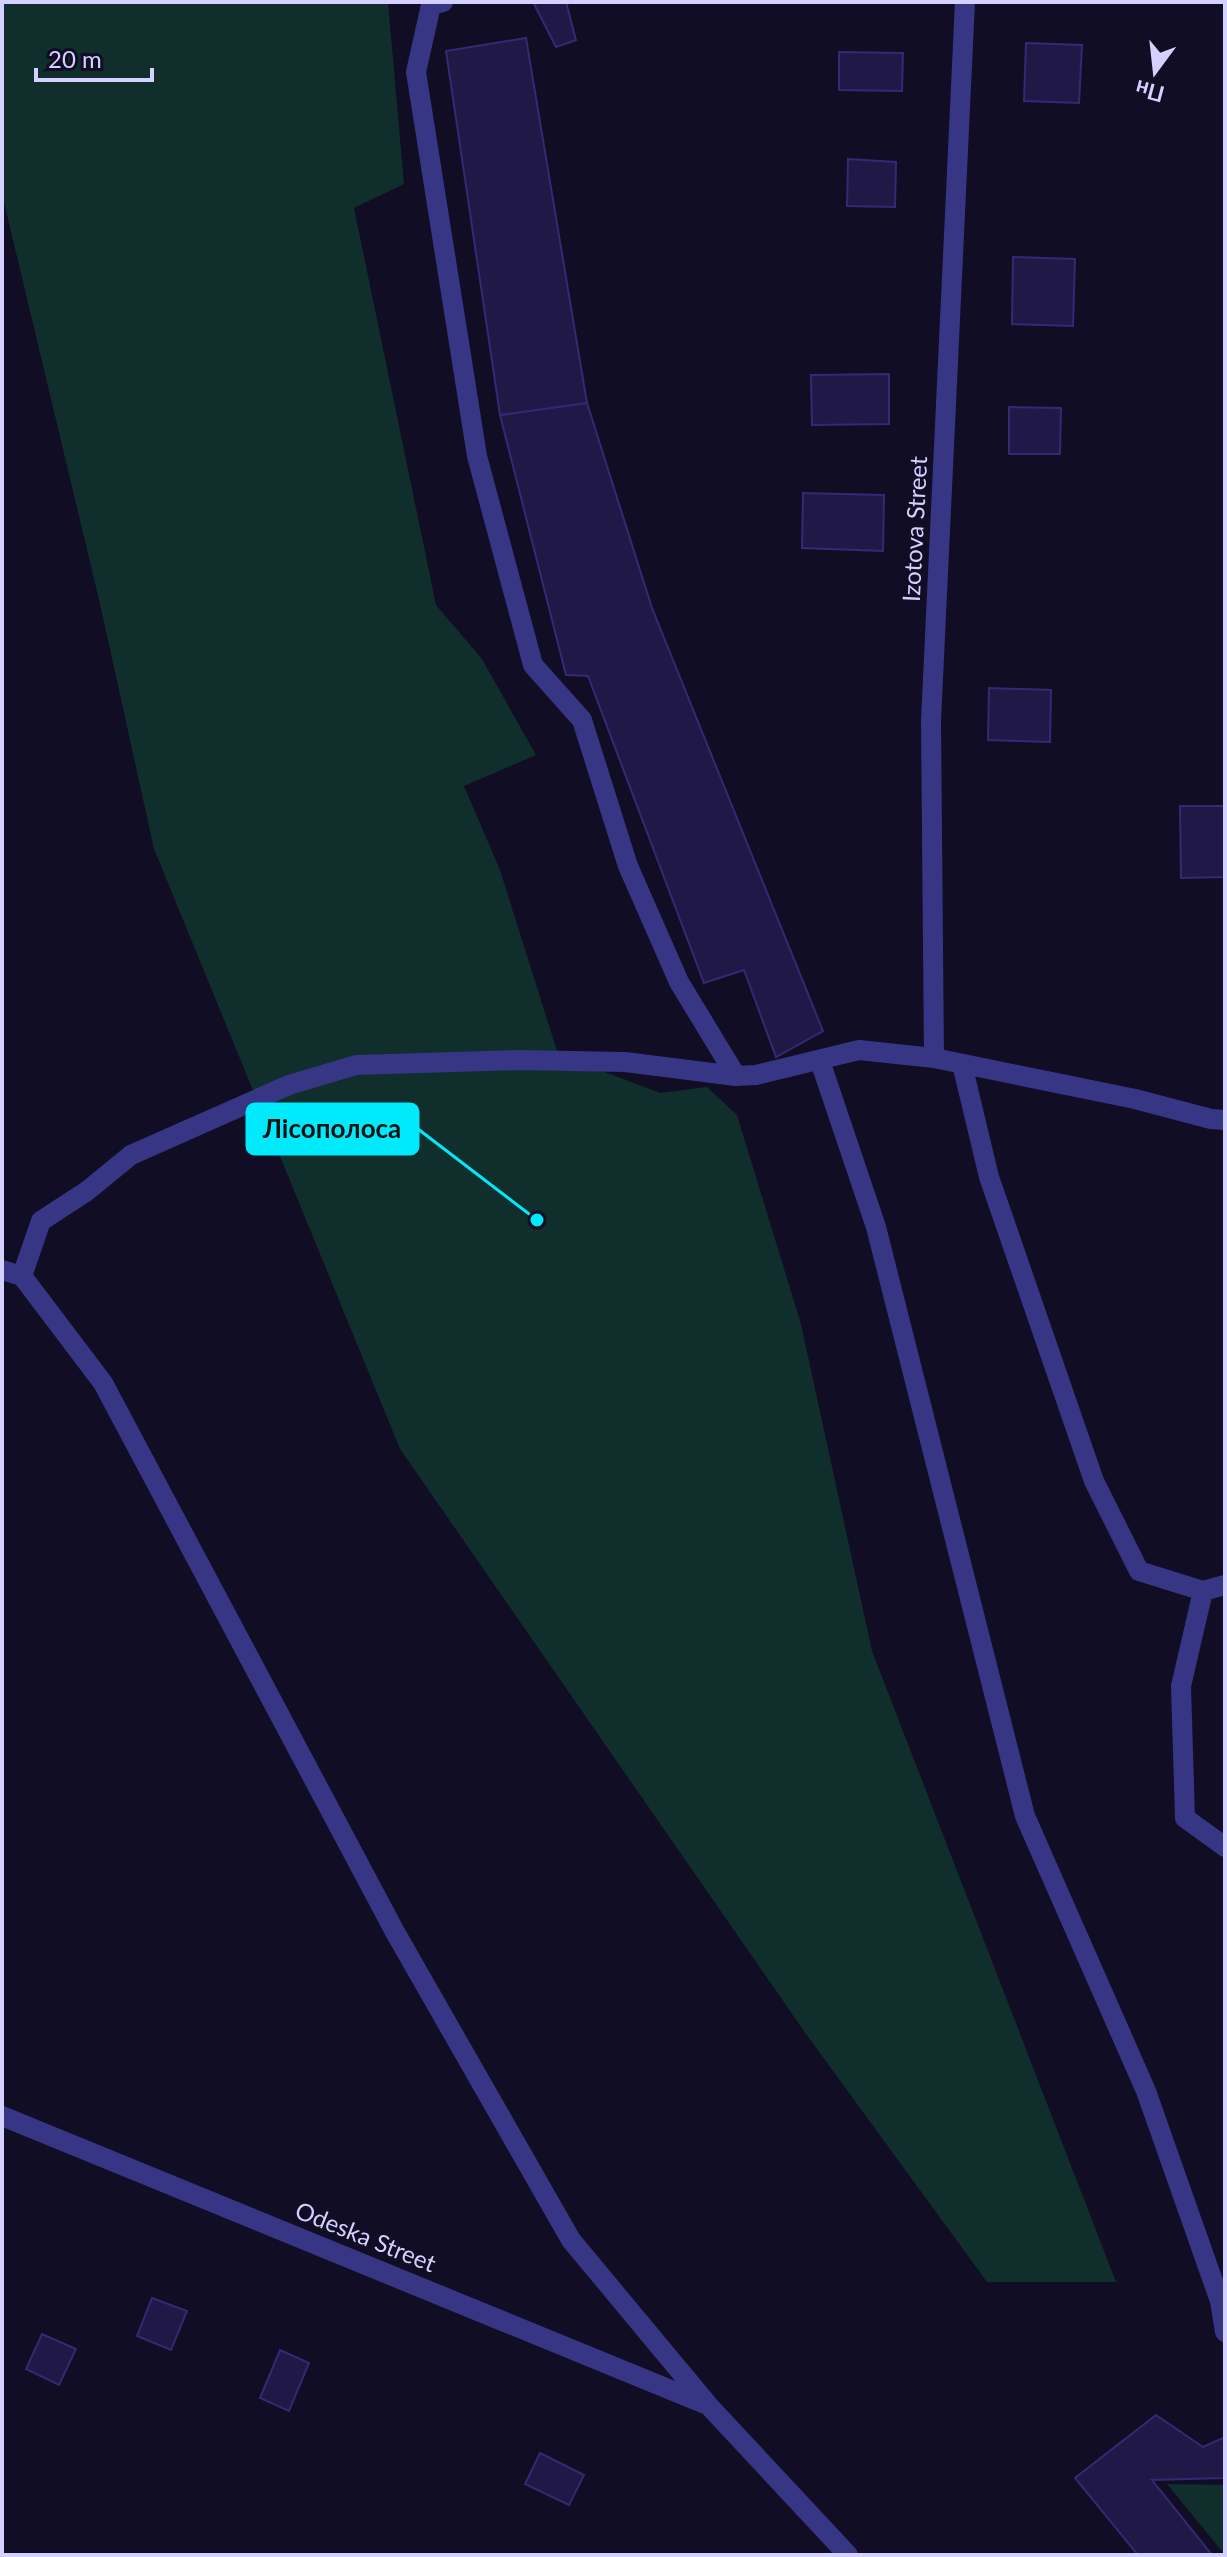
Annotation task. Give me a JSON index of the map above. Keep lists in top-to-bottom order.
{
  "streets": {
    "street": ["Izotova Street", "Odeska Street"]
  },
  "places": ["Лісополоса"],
  "scale_bar": "20 m",
  "north": "bottom"
}
